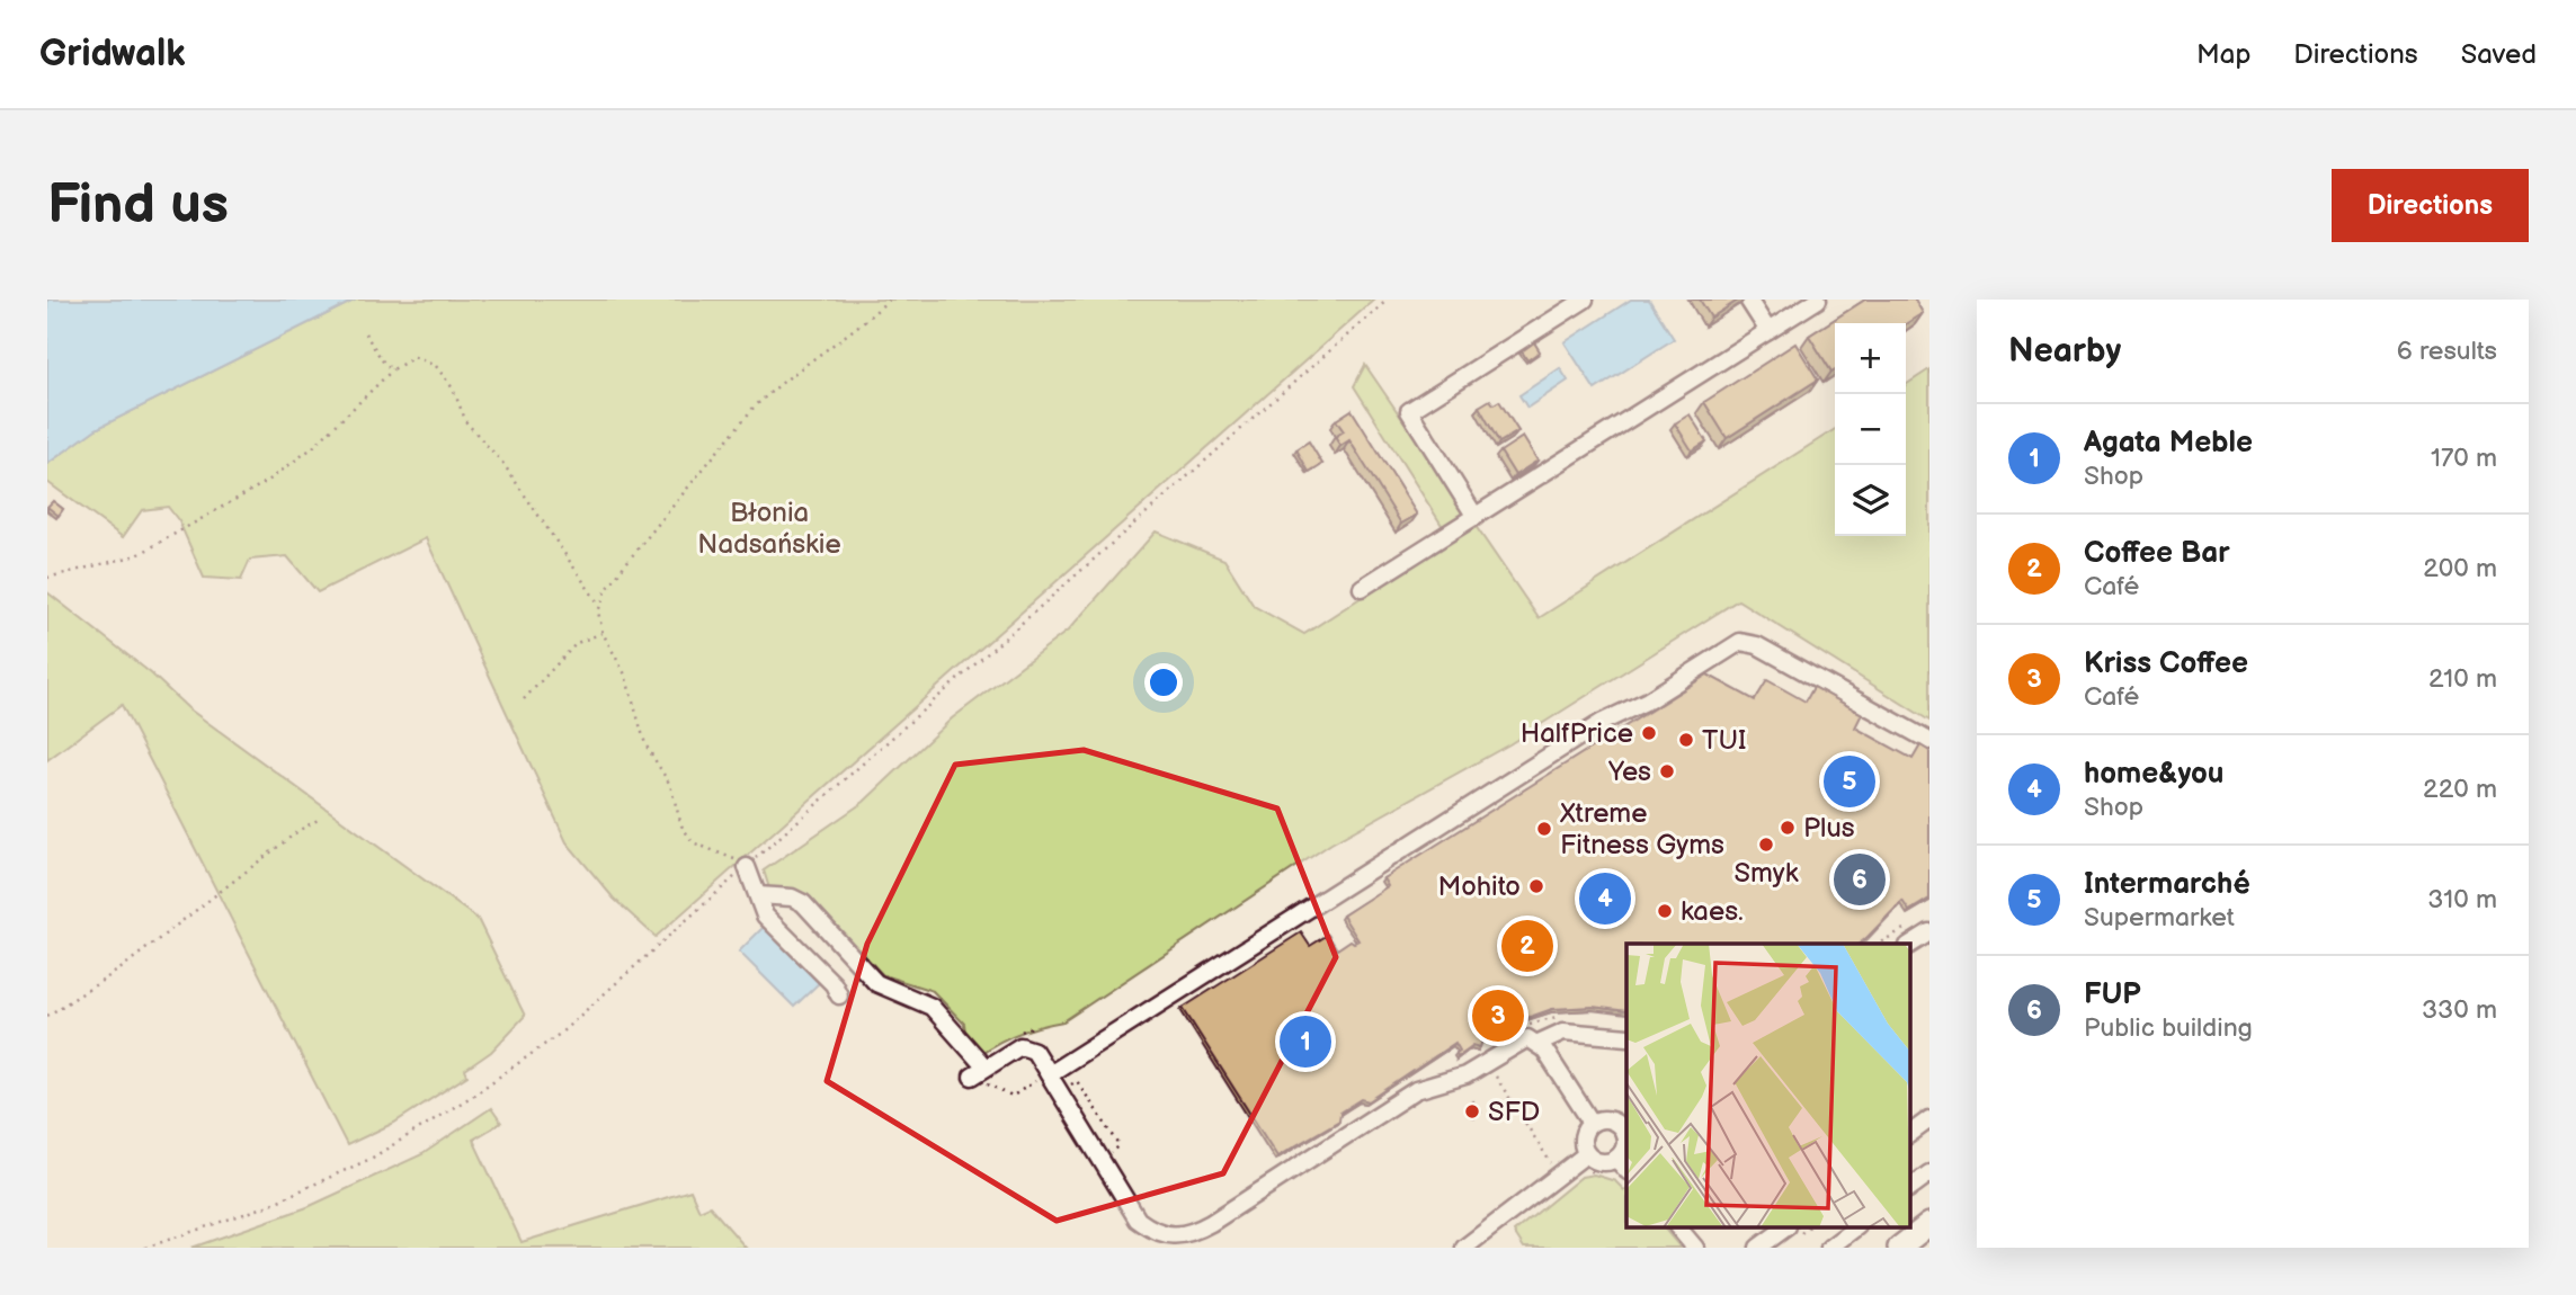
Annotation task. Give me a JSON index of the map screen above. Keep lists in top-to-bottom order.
{
  "parks": ["Błonia Nadsańskie"],
  "places": [
    "HalfPrice",
    "TUI",
    "Yes",
    "Plus",
    "Xtreme Fitness Gyms",
    "Smyk",
    "Mohito",
    "kaes.",
    "SFD"
  ],
  "page": {
    "header": "Gridwalk",
    "nav": ["Map", "Directions", "Saved"],
    "buttons": "Directions",
    "title": "Find us",
    "heading": ["Nearby", "6 results"],
    "map_buttons": ["+", "−"],
    "list": [
      {
        "mark": "1",
        "name": "Agata Meble",
        "note": "Shop",
        "value": "170 m"
      },
      {
        "mark": "2",
        "name": "Coffee Bar",
        "note": "Café",
        "value": "200 m"
      },
      {
        "mark": "3",
        "name": "Kriss Coffee",
        "note": "Café",
        "value": "210 m"
      },
      {
        "mark": "4",
        "name": "home&you",
        "note": "Shop",
        "value": "220 m"
      },
      {
        "mark": "5",
        "name": "Intermarché",
        "note": "Supermarket",
        "value": "310 m"
      },
      {
        "mark": "6",
        "name": "FUP",
        "note": "Public building",
        "value": "330 m"
      }
    ],
    "pins": [
      "5",
      "6",
      "4",
      "2",
      "3",
      "1"
    ]
  }
}
